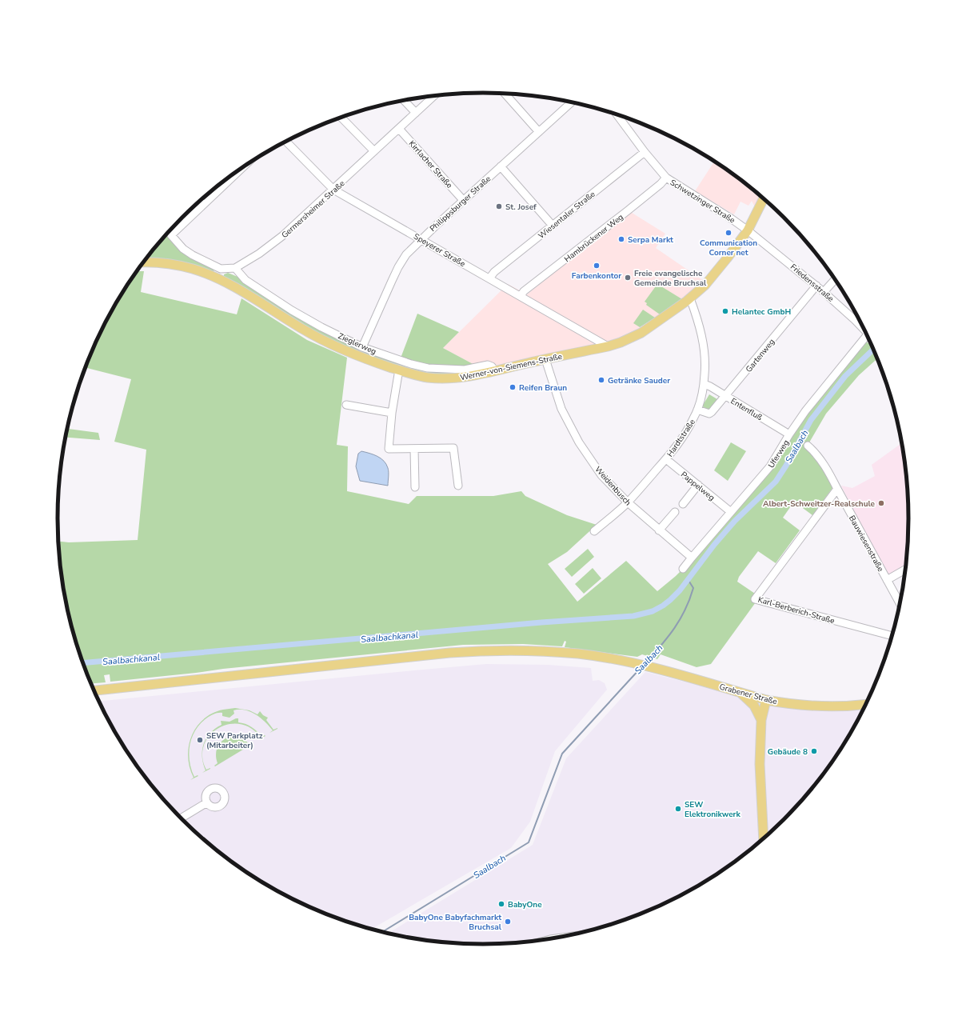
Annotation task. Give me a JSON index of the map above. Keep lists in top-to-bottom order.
{
  "streets": {
    "main road": ["Werner-von-Siemens-Straße", "Grabener Straße"],
    "street": [
      "Kirrlacher Straße",
      "Schwetzinger Straße",
      "Philippsburger Straße",
      "Germersheimer Straße",
      "Wiesentaler Straße",
      "Hambrückener Weg",
      "Speyerer Straße",
      "Friedensstraße",
      "Zieglerweg",
      "Gartenweg",
      "Entenfluß",
      "Hardtstraße",
      "Uferweg",
      "Weidenbusch",
      "Pappelweg",
      "Bauwiesenstraße",
      "Karl-Berberich-Straße"
    ]
  },
  "crossings": [
    ["Kirrlacher Straße", "Philippsburger Straße"],
    ["Kirrlacher Straße", "Germersheimer Straße"],
    ["Schwetzinger Straße", "Wiesentaler Straße"],
    ["Schwetzinger Straße", "Hambrückener Weg"],
    ["Schwetzinger Straße", "Friedensstraße"],
    ["Schwetzinger Straße", "Werner-von-Siemens-Straße"],
    ["Philippsburger Straße", "Speyerer Straße"],
    ["Philippsburger Straße", "Zieglerweg"],
    ["Germersheimer Straße", "Speyerer Straße"],
    ["Germersheimer Straße", "Zieglerweg"],
    ["Wiesentaler Straße", "Speyerer Straße"],
    ["Hambrückener Weg", "Speyerer Straße"],
    ["Speyerer Straße", "Werner-von-Siemens-Straße"],
    ["Friedensstraße", "Gartenweg"],
    ["Friedensstraße", "Werner-von-Siemens-Straße"],
    ["Zieglerweg", "Werner-von-Siemens-Straße"],
    ["Gartenweg", "Entenfluß"],
    ["Gartenweg", "Hardtstraße"],
    ["Werner-von-Siemens-Straße", "Hardtstraße"],
    ["Werner-von-Siemens-Straße", "Weidenbusch"],
    ["Entenfluß", "Hardtstraße"],
    ["Entenfluß", "Uferweg"],
    ["Hardtstraße", "Weidenbusch"],
    ["Hardtstraße", "Pappelweg"],
    ["Uferweg", "Weidenbusch"],
    ["Uferweg", "Pappelweg"],
    ["Bauwiesenstraße", "Karl-Berberich-Straße"]
  ],
  "water": ["Saalbach", "Saalbachkanal"],
  "places": [
    "St. Josef",
    "Communication Corner net",
    "Serpa Markt",
    "Farbenkontor",
    "Freie evangelische Gemeinde Bruchsal",
    "Helantec GmbH",
    "Getränke Sauder",
    "Reifen Braun",
    "Albert-Schweitzer-Realschule",
    "SEW Parkplatz (Mitarbeiter)",
    "Gebäude 8",
    "SEW Elektronikwerk",
    "BabyOne",
    "BabyOne Babyfachmarkt Bruchsal"
  ]
}
